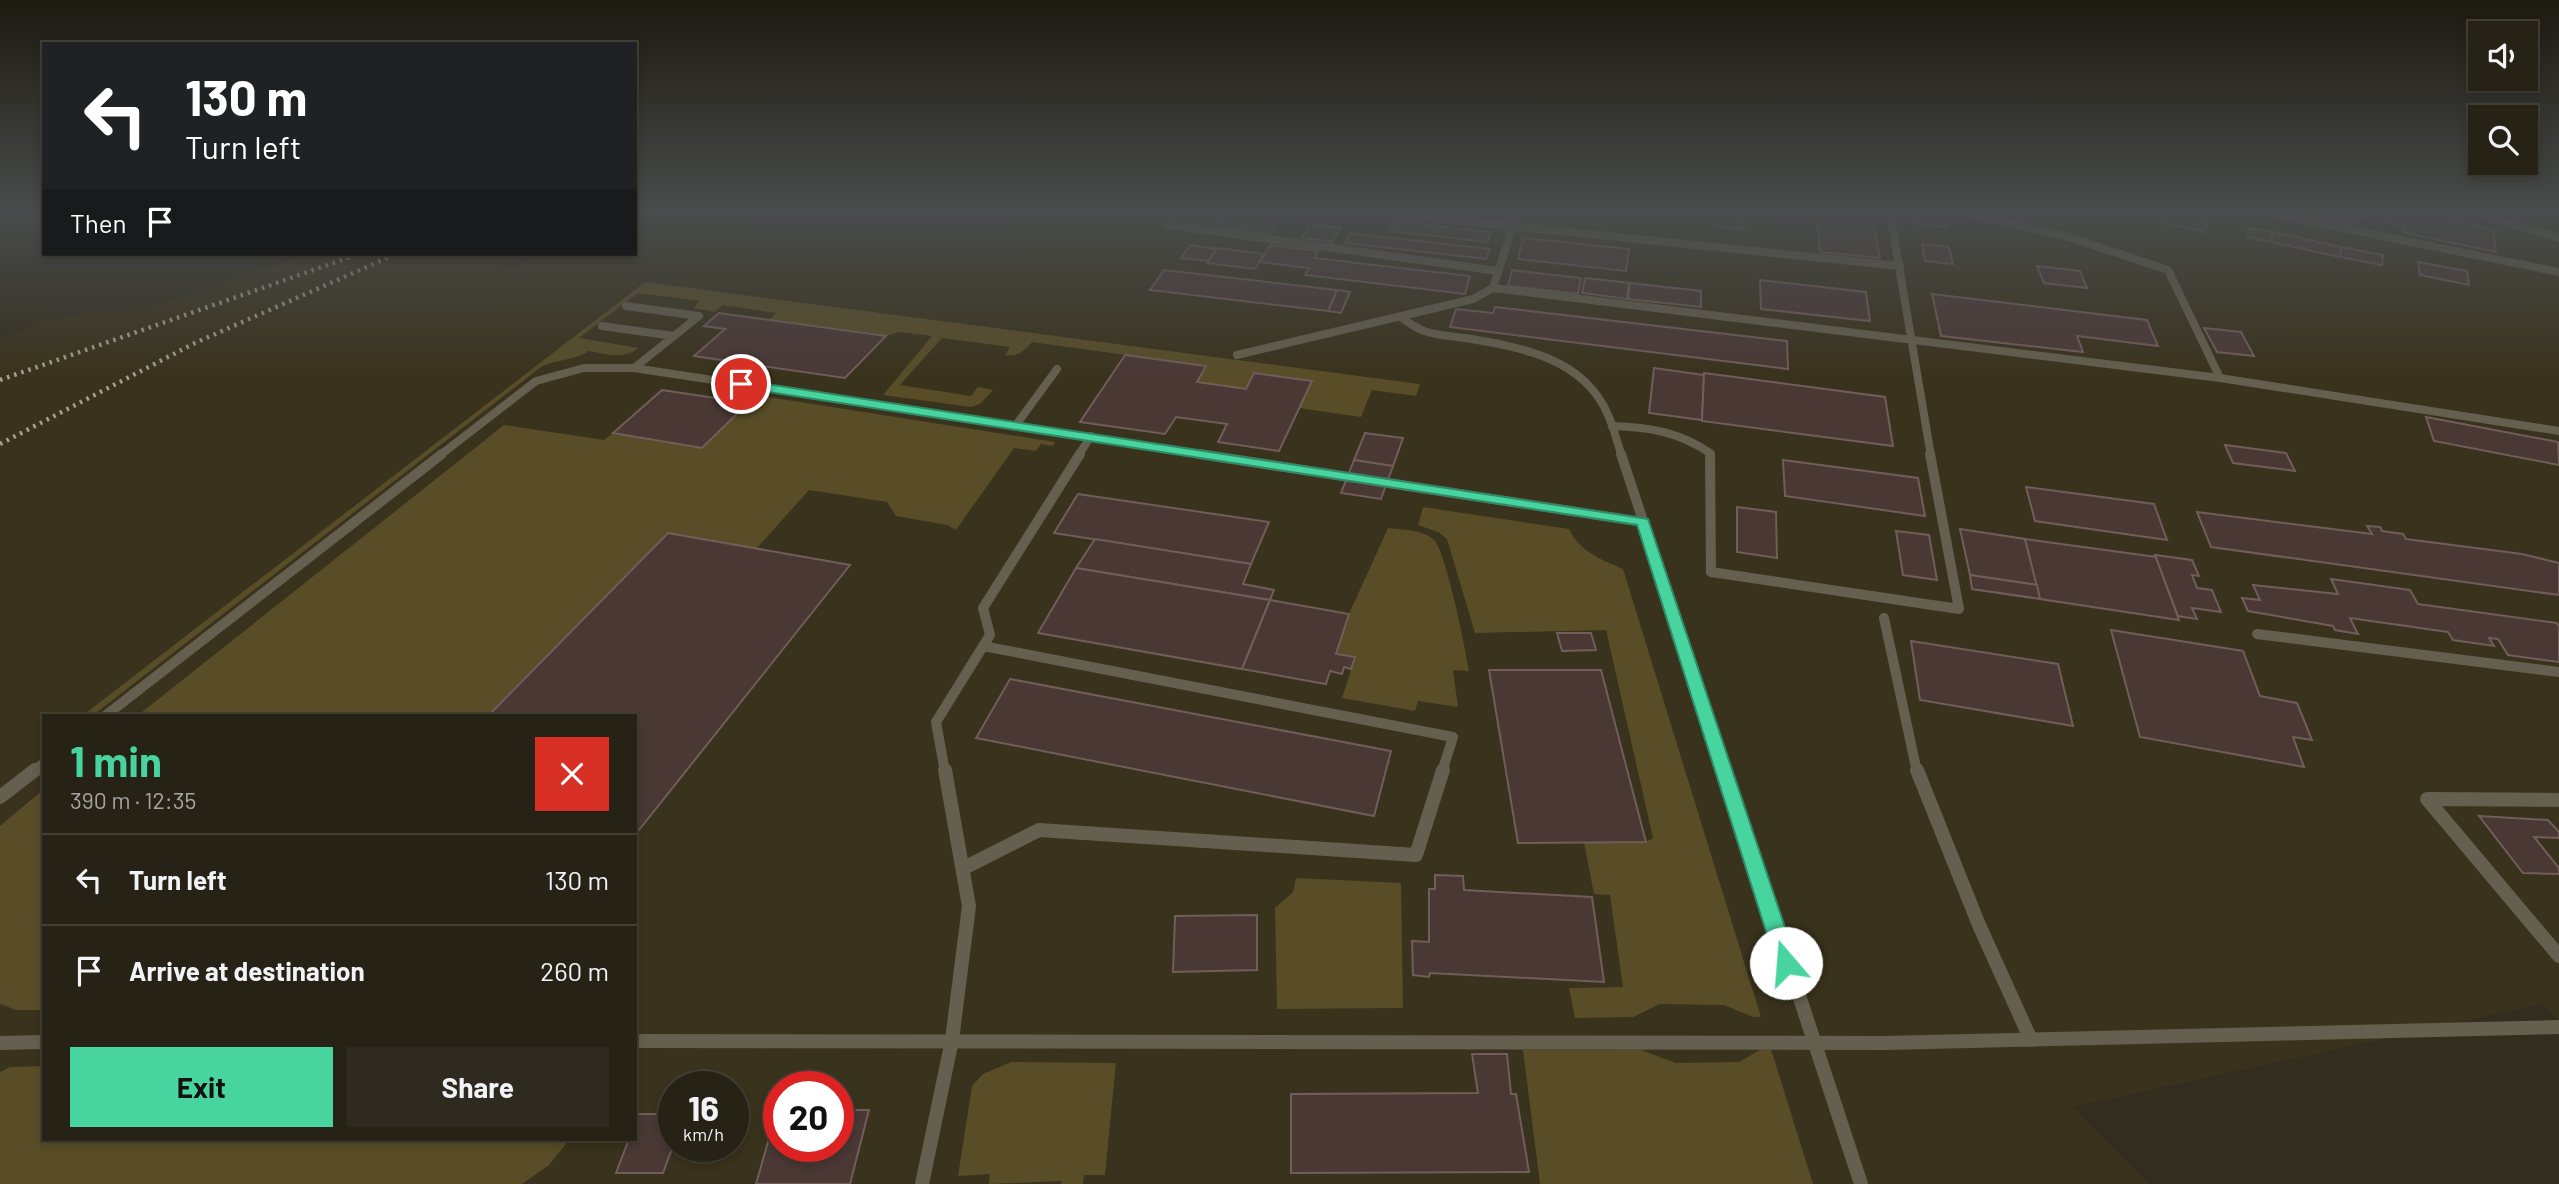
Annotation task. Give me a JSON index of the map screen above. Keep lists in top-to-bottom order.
{
  "page": {
    "turn": ["130 m", "Turn left"],
    "then": "Then",
    "heading": ["1 min", "390 m · 12:35"],
    "list": [
      {
        "name": "Turn left",
        "value": "130 m"
      },
      {
        "name": "Arrive at destination",
        "value": "260 m"
      }
    ],
    "buttons": ["Exit", "Share"],
    "speed": "16 km/h",
    "limit": "20"
  }
}
